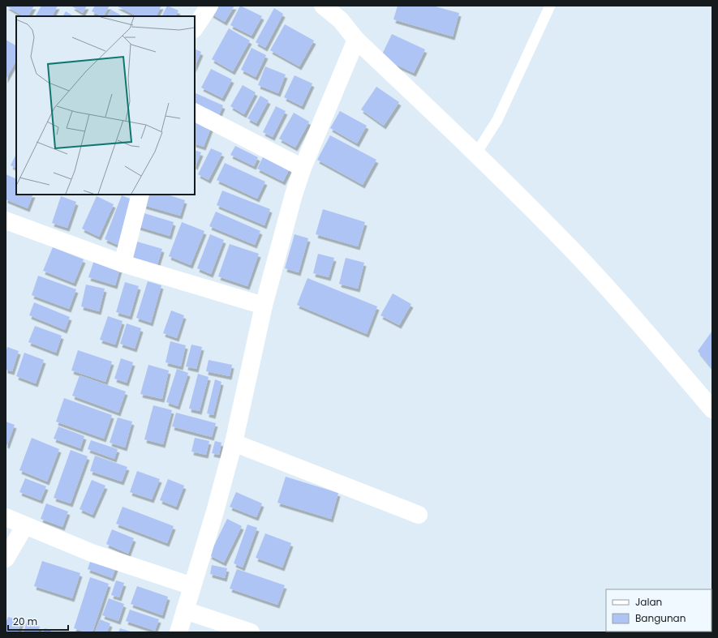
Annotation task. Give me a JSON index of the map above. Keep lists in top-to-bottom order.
{
  "legend": ["Jalan", "Bangunan"],
  "scale_bar": "20 m"
}
